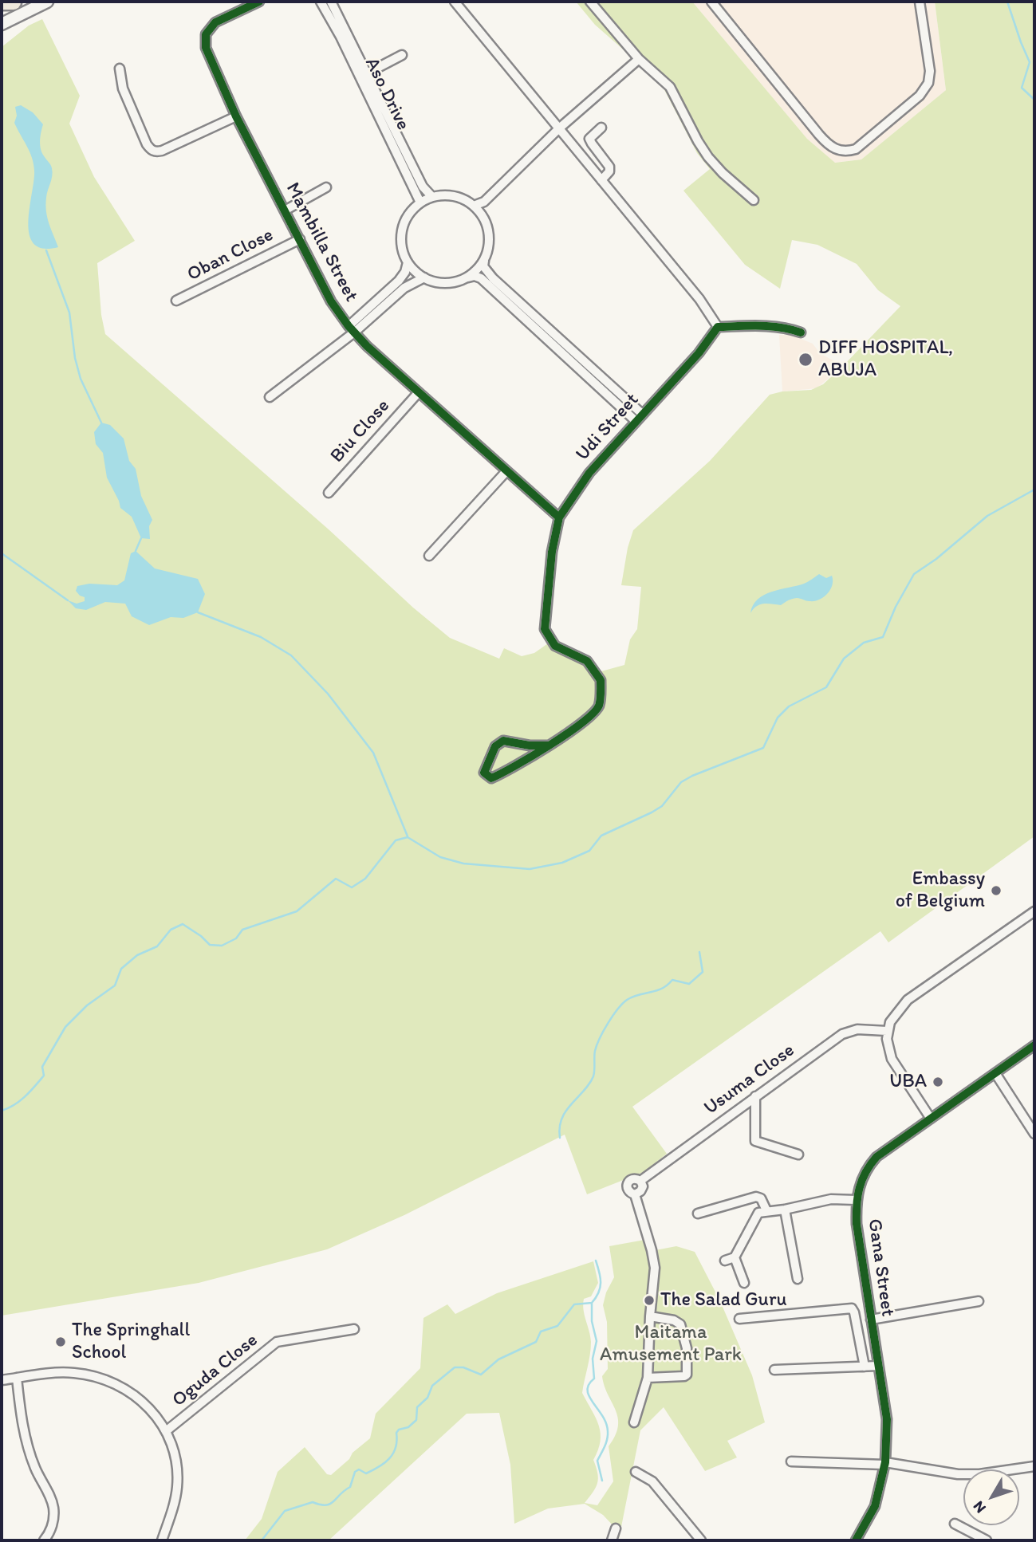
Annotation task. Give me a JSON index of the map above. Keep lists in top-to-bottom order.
{
  "streets": {
    "street": [
      "Aso Drive",
      "Mambilla Street",
      "Oban Close",
      "Udi Street",
      "Biu Close",
      "Usuma Close",
      "Gana Street",
      "Oguda Close"
    ]
  },
  "crossings": [
    ["Mambilla Street", "Oban Close"],
    ["Mambilla Street", "Udi Street"],
    ["Mambilla Street", "Biu Close"]
  ],
  "parks": ["Maitama Amusement Park"],
  "places": [
    "DIFF HOSPITAL, ABUJA",
    "Embassy of Belgium",
    "UBA",
    "The Salad Guru",
    "The Springhall School"
  ],
  "north": "bottom left"
}
